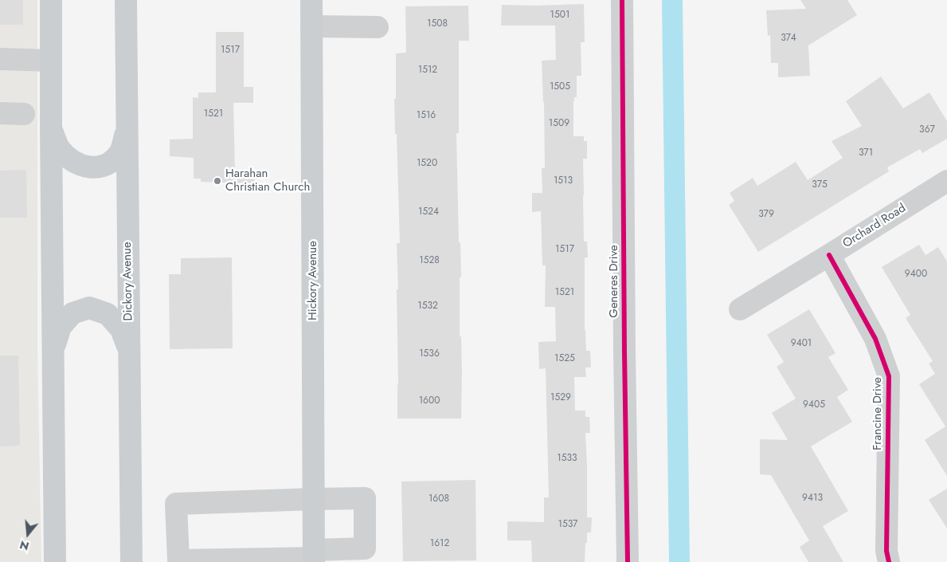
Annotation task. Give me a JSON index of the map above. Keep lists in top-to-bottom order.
{
  "streets": {
    "main road": ["Hickory Avenue", "Dickory Avenue"],
    "street": ["Orchard Road", "Generes Drive", "Francine Drive"]
  },
  "crossings": [
    ["Orchard Road", "Francine Drive"]
  ],
  "places": ["Harahan Christian Church"],
  "house_numbers": [
    "1501",
    "1508",
    "374",
    "1517",
    "1512",
    "1505",
    "1521",
    "1516",
    "1509",
    "367",
    "371",
    "1520",
    "1513",
    "375",
    "1524",
    "379",
    "1517",
    "1528",
    "9400",
    "1521",
    "1532",
    "9401",
    "1536",
    "1525",
    "1529",
    "1600",
    "9405",
    "1533",
    "9413",
    "1608",
    "1537",
    "1612"
  ],
  "north": "bottom"
}
